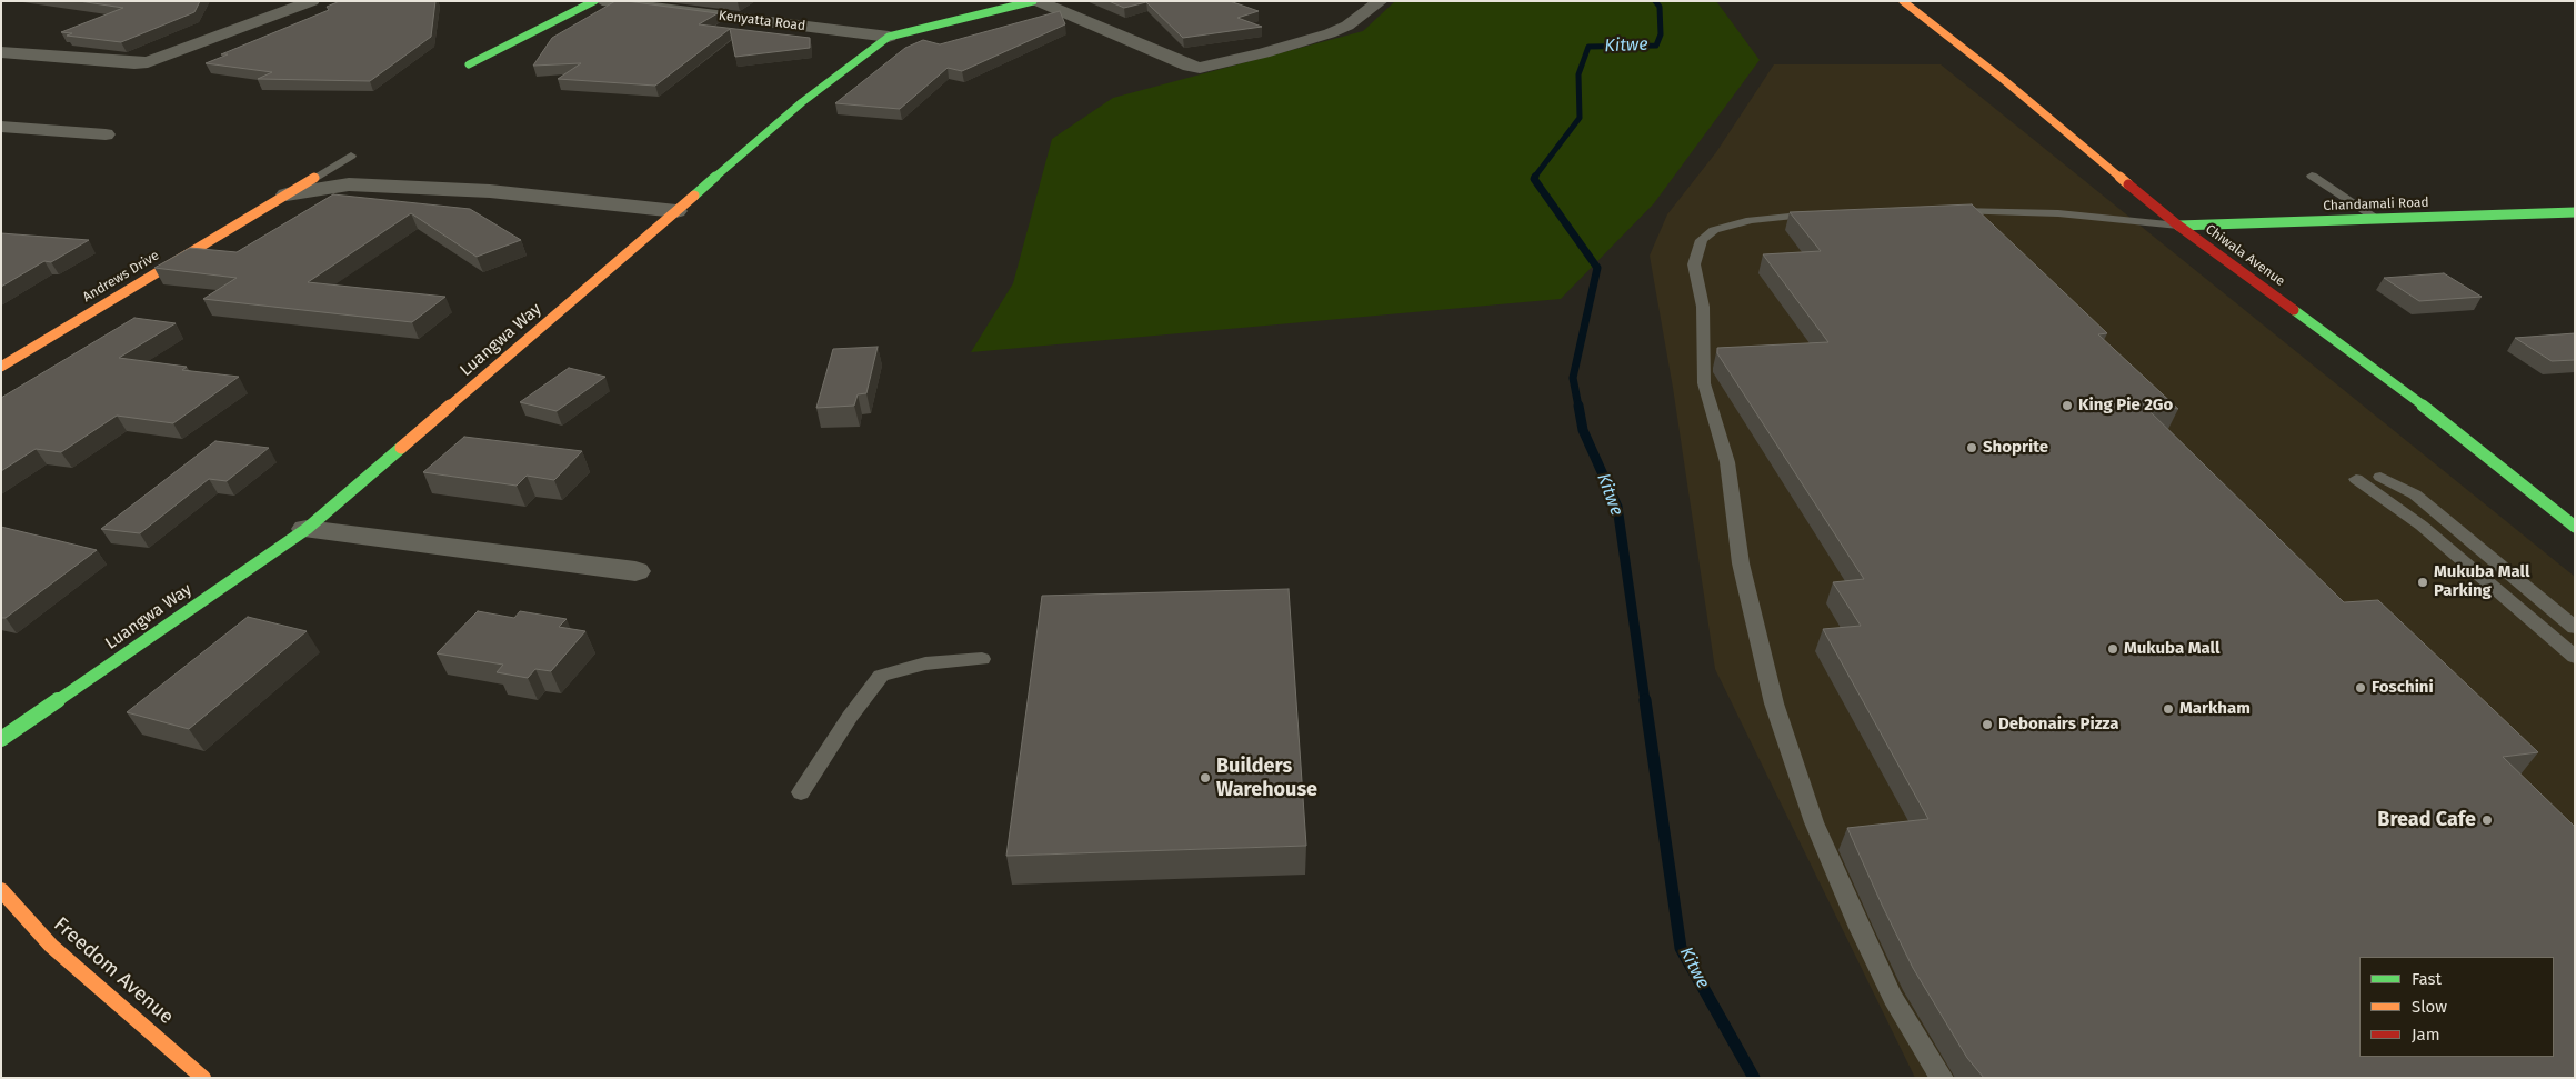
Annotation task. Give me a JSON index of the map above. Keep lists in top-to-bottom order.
{
  "streets": {
    "street": [
      "Kenyatta Road",
      "Chandamali Road",
      "Chiwala Avenue",
      "Andrews Drive",
      "Luangwa Way",
      "Freedom Avenue"
    ]
  },
  "crossings": [
    ["Kenyatta Road", "Luangwa Way"],
    ["Chandamali Road", "Chiwala Avenue"]
  ],
  "water": ["Kitwe"],
  "places": [
    "King Pie 2Go",
    "Shoprite",
    "Mukuba Mall Parking",
    "Mukuba Mall",
    "Foschini",
    "Markham",
    "Debonairs Pizza",
    "Builders Warehouse",
    "Bread Cafe"
  ],
  "legend": ["Fast", "Slow", "Jam"]
}
